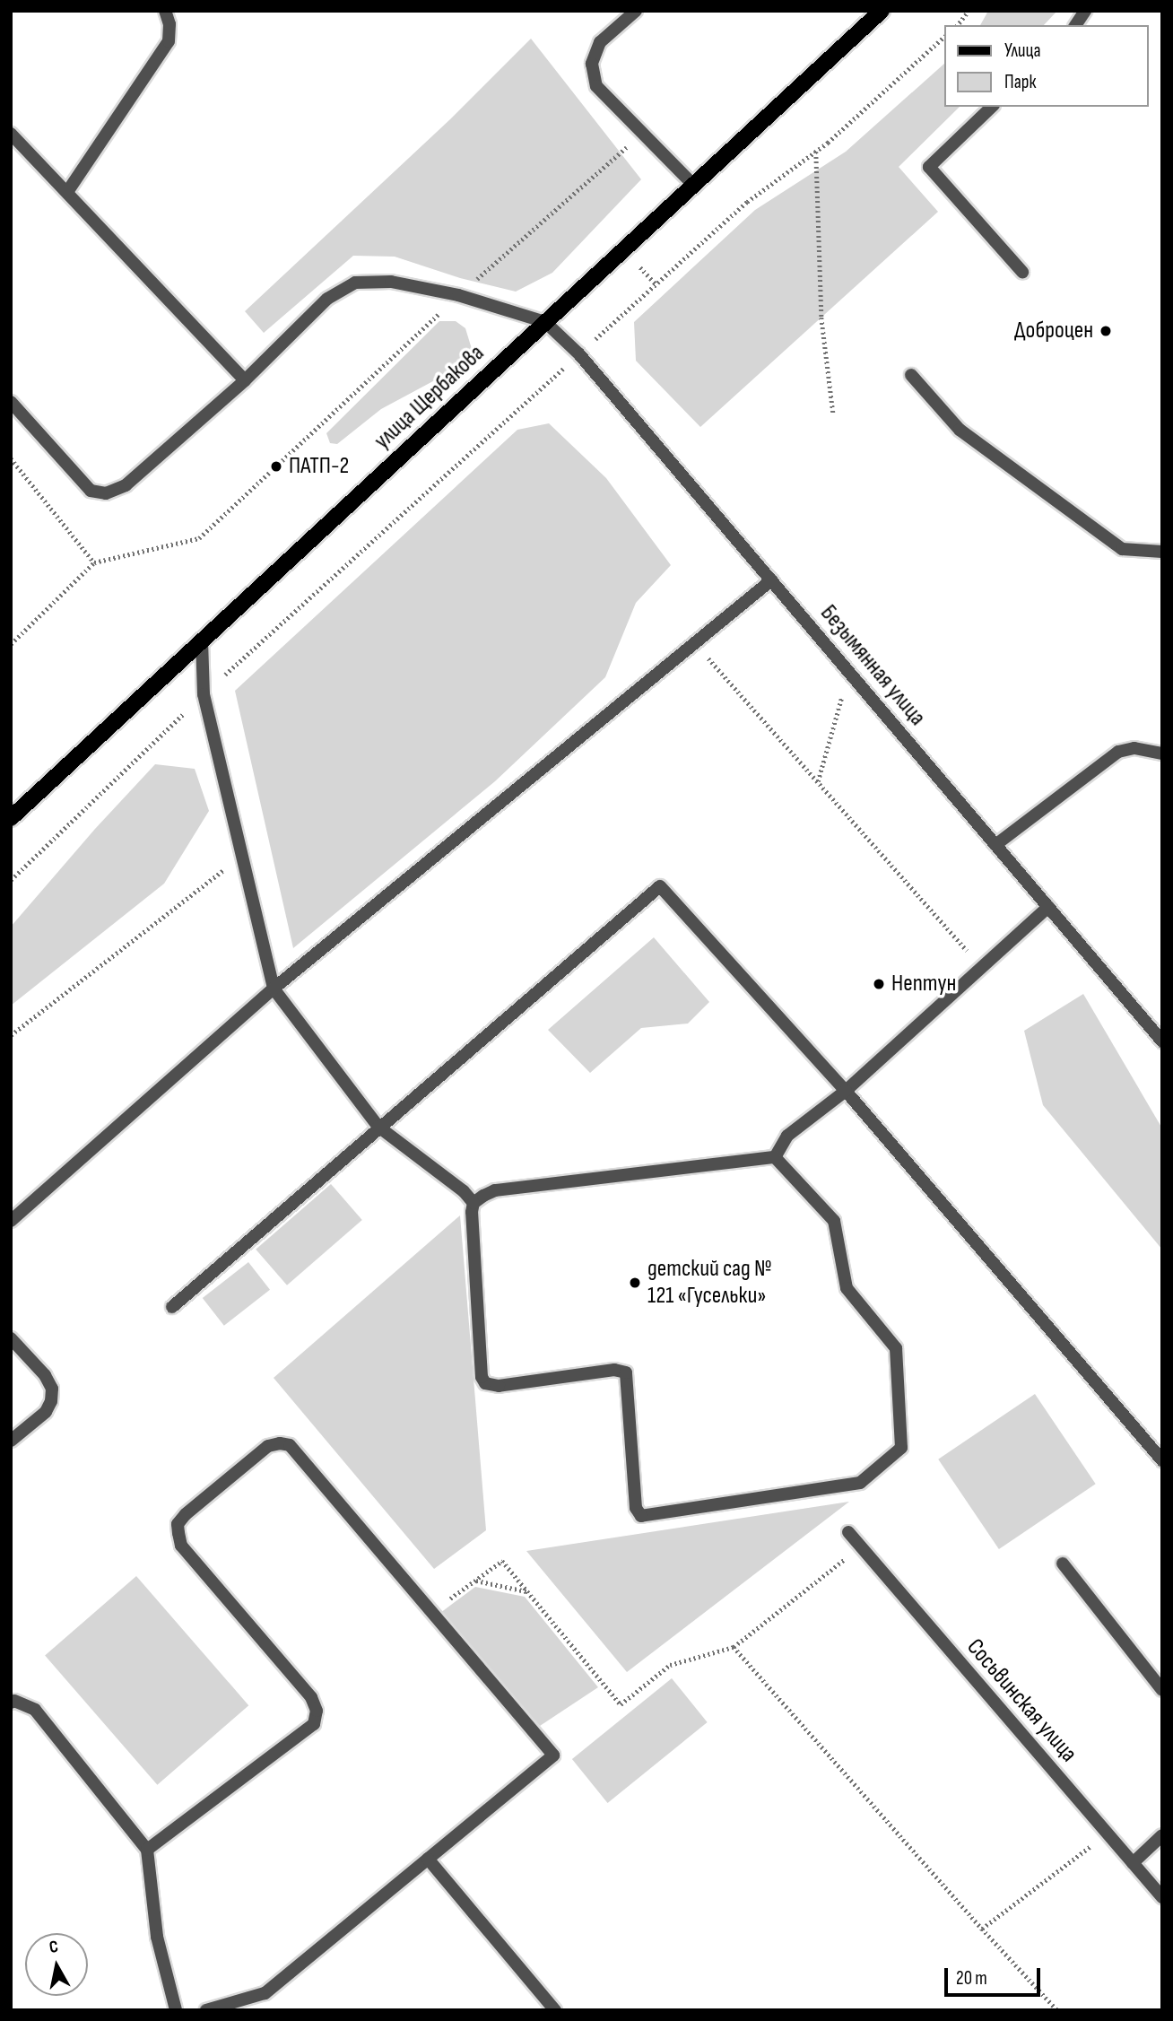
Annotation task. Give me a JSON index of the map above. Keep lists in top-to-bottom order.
{
  "streets": {
    "main road": ["улица Щербакова"],
    "street": ["Безымянная улица", "Сосьвинская улица"]
  },
  "crossings": [
    ["улица Щербакова", "Безымянная улица"]
  ],
  "places": [
    "Доброцен",
    "ПАТП-2",
    "Нептун",
    "детский сад № 121 «Гусельки»"
  ],
  "legend": ["Улица", "Парк"],
  "scale_bar": "20 m",
  "north": "top"
}
